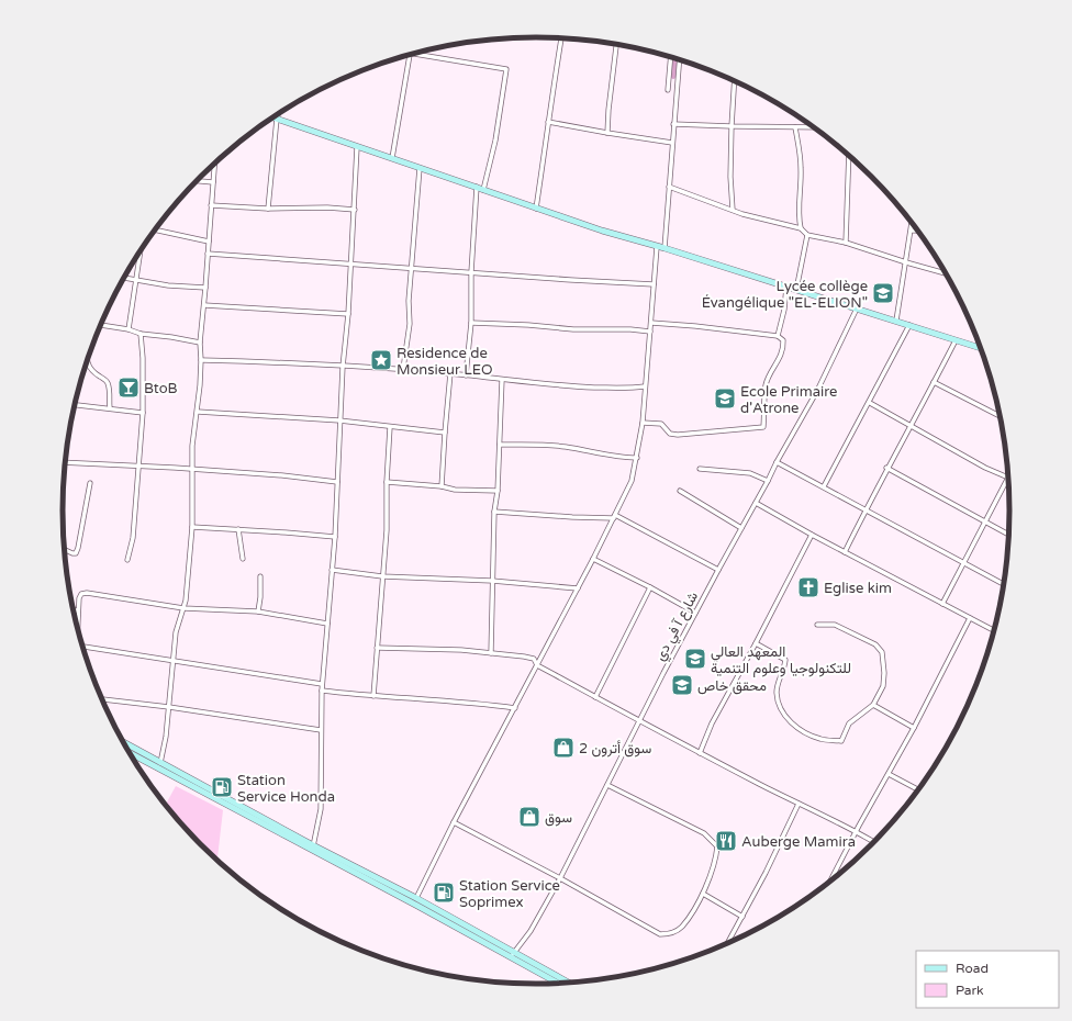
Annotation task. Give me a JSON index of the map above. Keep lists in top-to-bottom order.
{
  "streets": {
    "street": ["شارع آ في دي"]
  },
  "places": {
    "school or university": [
      "Lycée collège Évangélique \"EL-ELION\"",
      "Ecole Primaire d'Atrone",
      "المعهد العالي للتكنولوجيا وعلوم التنمية",
      "محقق خاص"
    ],
    "place": ["Residence de Monsieur LEO"],
    "bar": ["BtoB"],
    "church": ["Eglise kim"],
    "shop": ["سوق أترون 2", "سوق"],
    "fuel station": ["Station Service Honda", "Station Service Soprimex"],
    "restaurant": ["Auberge Mamira"]
  },
  "legend": ["Road", "Park"]
}
